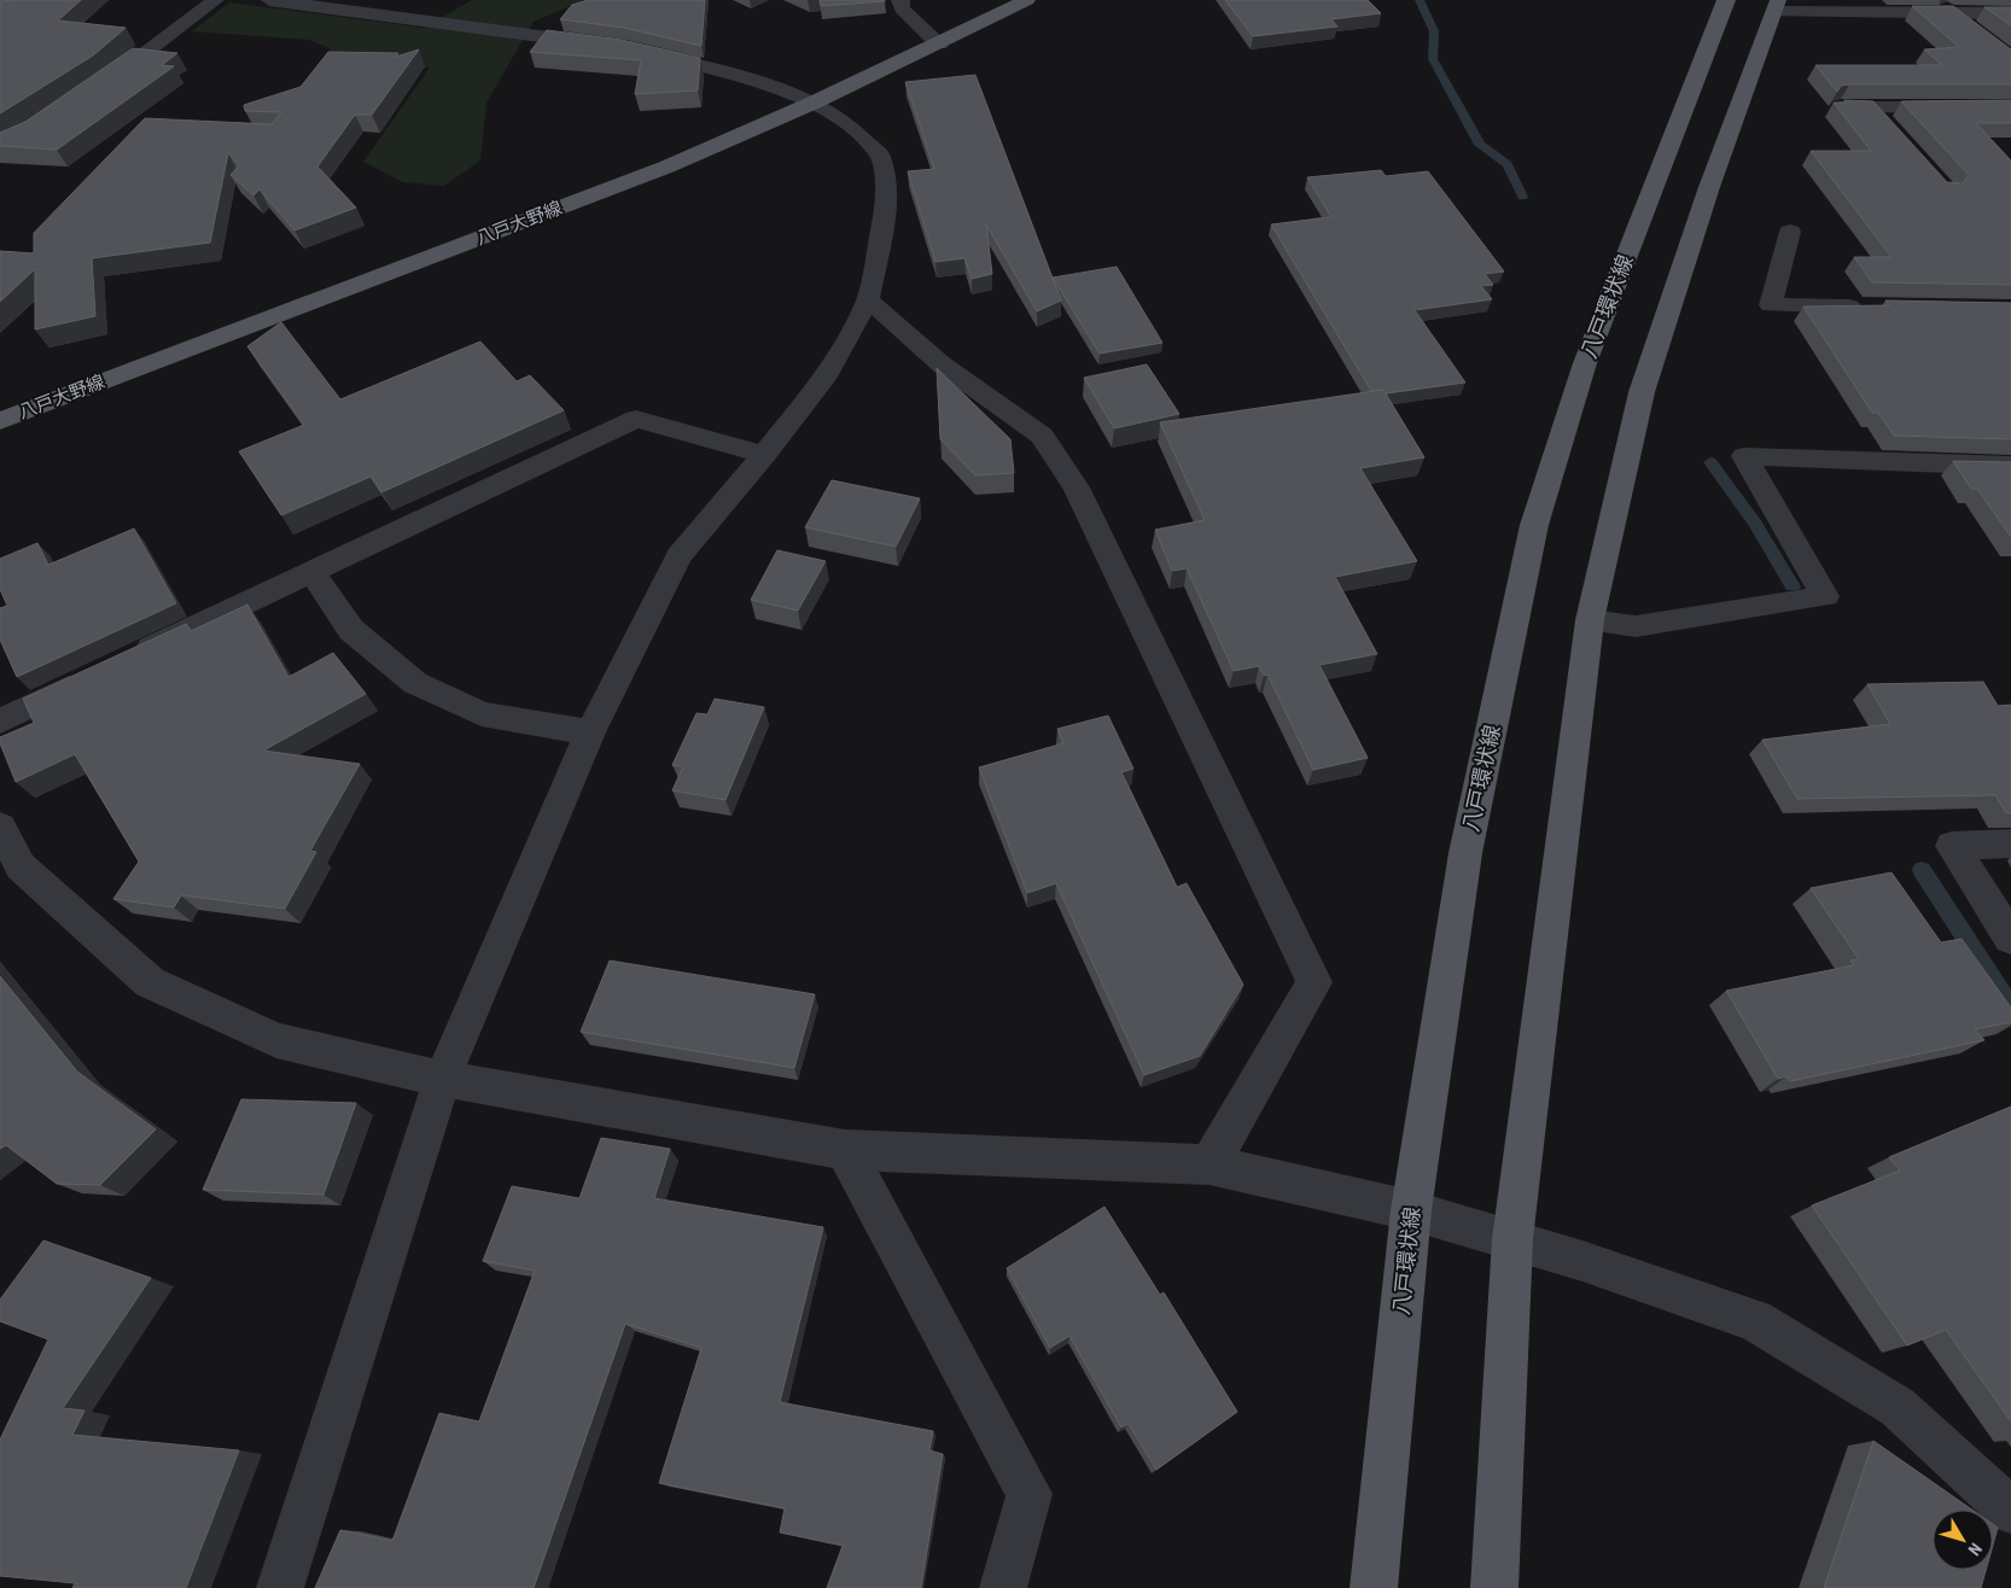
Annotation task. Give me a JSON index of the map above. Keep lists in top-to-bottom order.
{
  "streets": {
    "main road": ["八戸大野線", "八戸環状線"]
  },
  "north": "bottom right"
}
